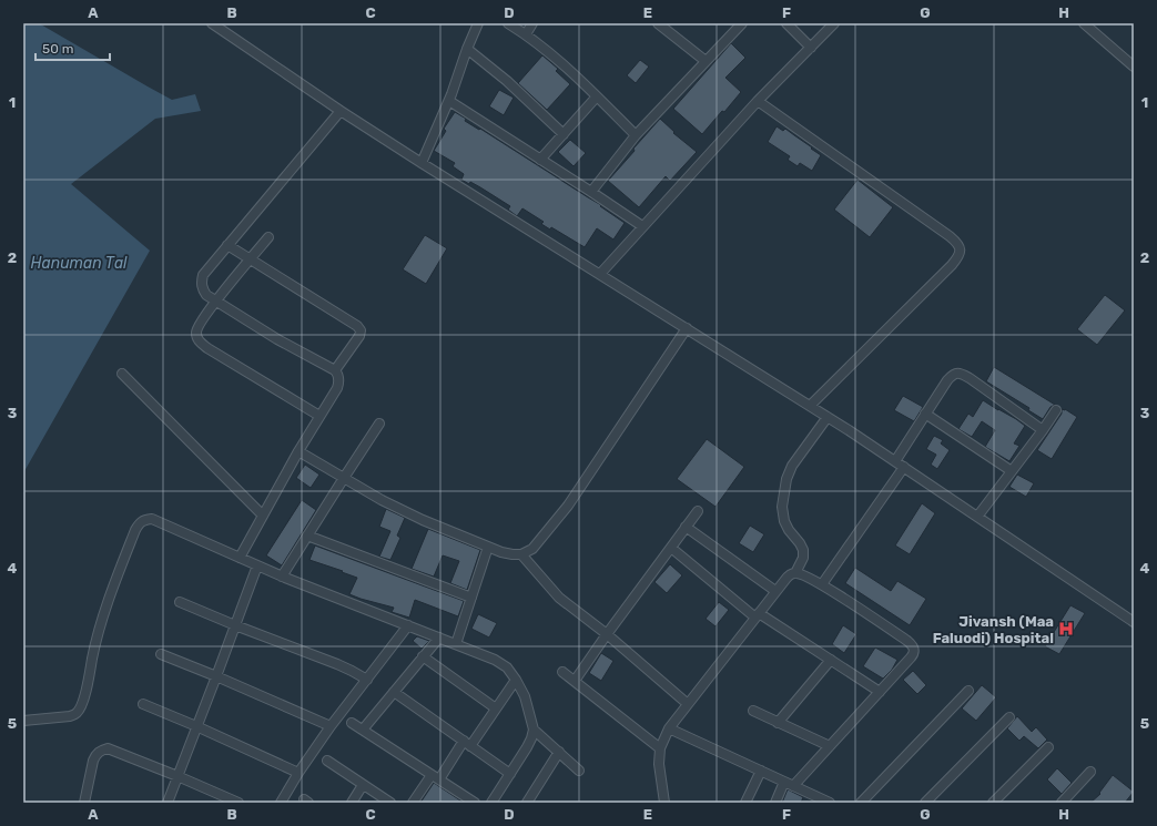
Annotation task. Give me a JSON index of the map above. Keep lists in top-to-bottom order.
{
  "water": ["Hanuman Tal"],
  "places": {
    "hospital": ["Jivansh (Maa Faluodi) Hospital"]
  },
  "scale_bar": "50 m",
  "grid": {
    "columns": [
      "A",
      "B",
      "C",
      "D",
      "E",
      "F",
      "G",
      "H"
    ],
    "rows": [
      "1",
      "2",
      "3",
      "4",
      "5"
    ]
  }
}
